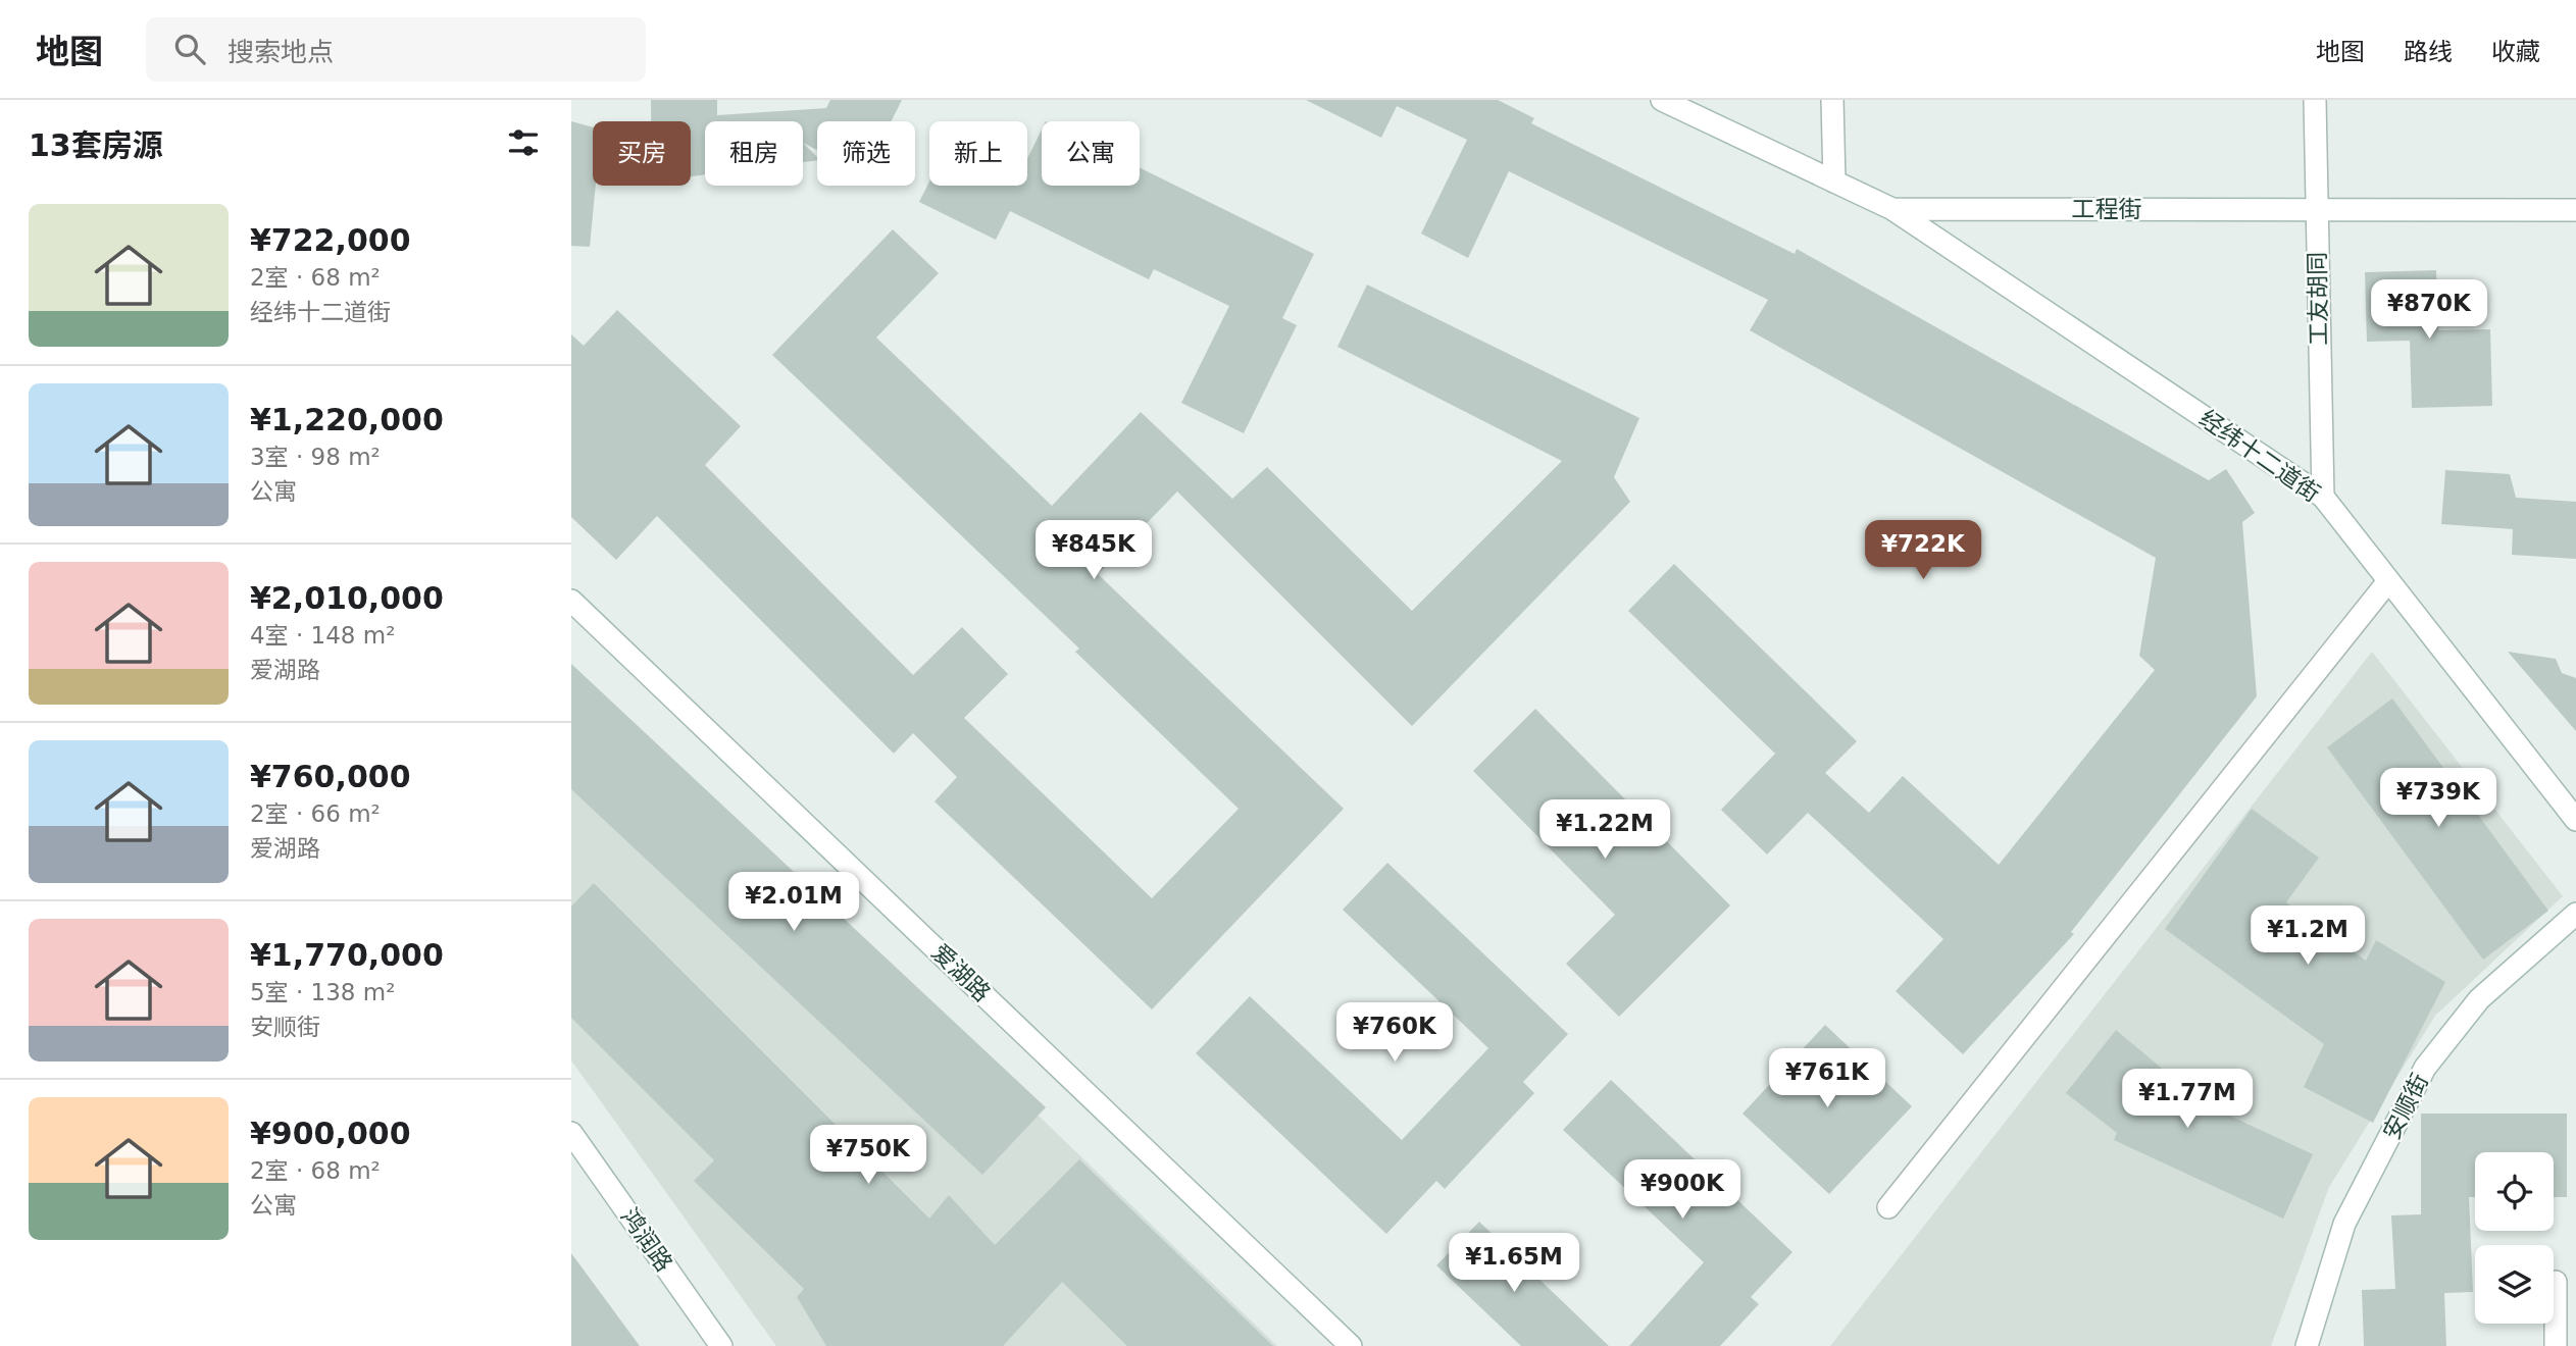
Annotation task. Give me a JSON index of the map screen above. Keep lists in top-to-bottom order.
{
  "streets": {
    "street": [
      "工程街",
      "工友胡同",
      "经纬十二道街",
      "爱湖路",
      "安顺街",
      "鸿润路"
    ]
  },
  "crossings": [
    ["工程街", "工友胡同"],
    ["工程街", "经纬十二道街"],
    ["工友胡同", "经纬十二道街"]
  ],
  "page": {
    "header": "地图",
    "search": "搜索地点",
    "nav": ["地图", "路线", "收藏"],
    "heading": "13套房源",
    "chip": [
      "买房",
      "租房",
      "筛选",
      "新上",
      "公寓"
    ],
    "list": [
      {
        "name": "¥722,000",
        "note": "2室 · 68 m² · 经纬十二道街"
      },
      {
        "name": "¥1,220,000",
        "note": "3室 · 98 m² · 公寓"
      },
      {
        "name": "¥2,010,000",
        "note": "4室 · 148 m² · 爱湖路"
      },
      {
        "name": "¥760,000",
        "note": "2室 · 66 m² · 爱湖路"
      },
      {
        "name": "¥1,770,000",
        "note": "5室 · 138 m² · 安顺街"
      },
      {
        "name": "¥900,000",
        "note": "2室 · 68 m² · 公寓"
      }
    ],
    "price": [
      "¥870K",
      "¥845K",
      "¥722K",
      "¥739K",
      "¥1.22M",
      "¥2.01M",
      "¥1.2M",
      "¥760K",
      "¥761K",
      "¥1.77M",
      "¥750K",
      "¥900K",
      "¥1.65M"
    ]
  }
}
